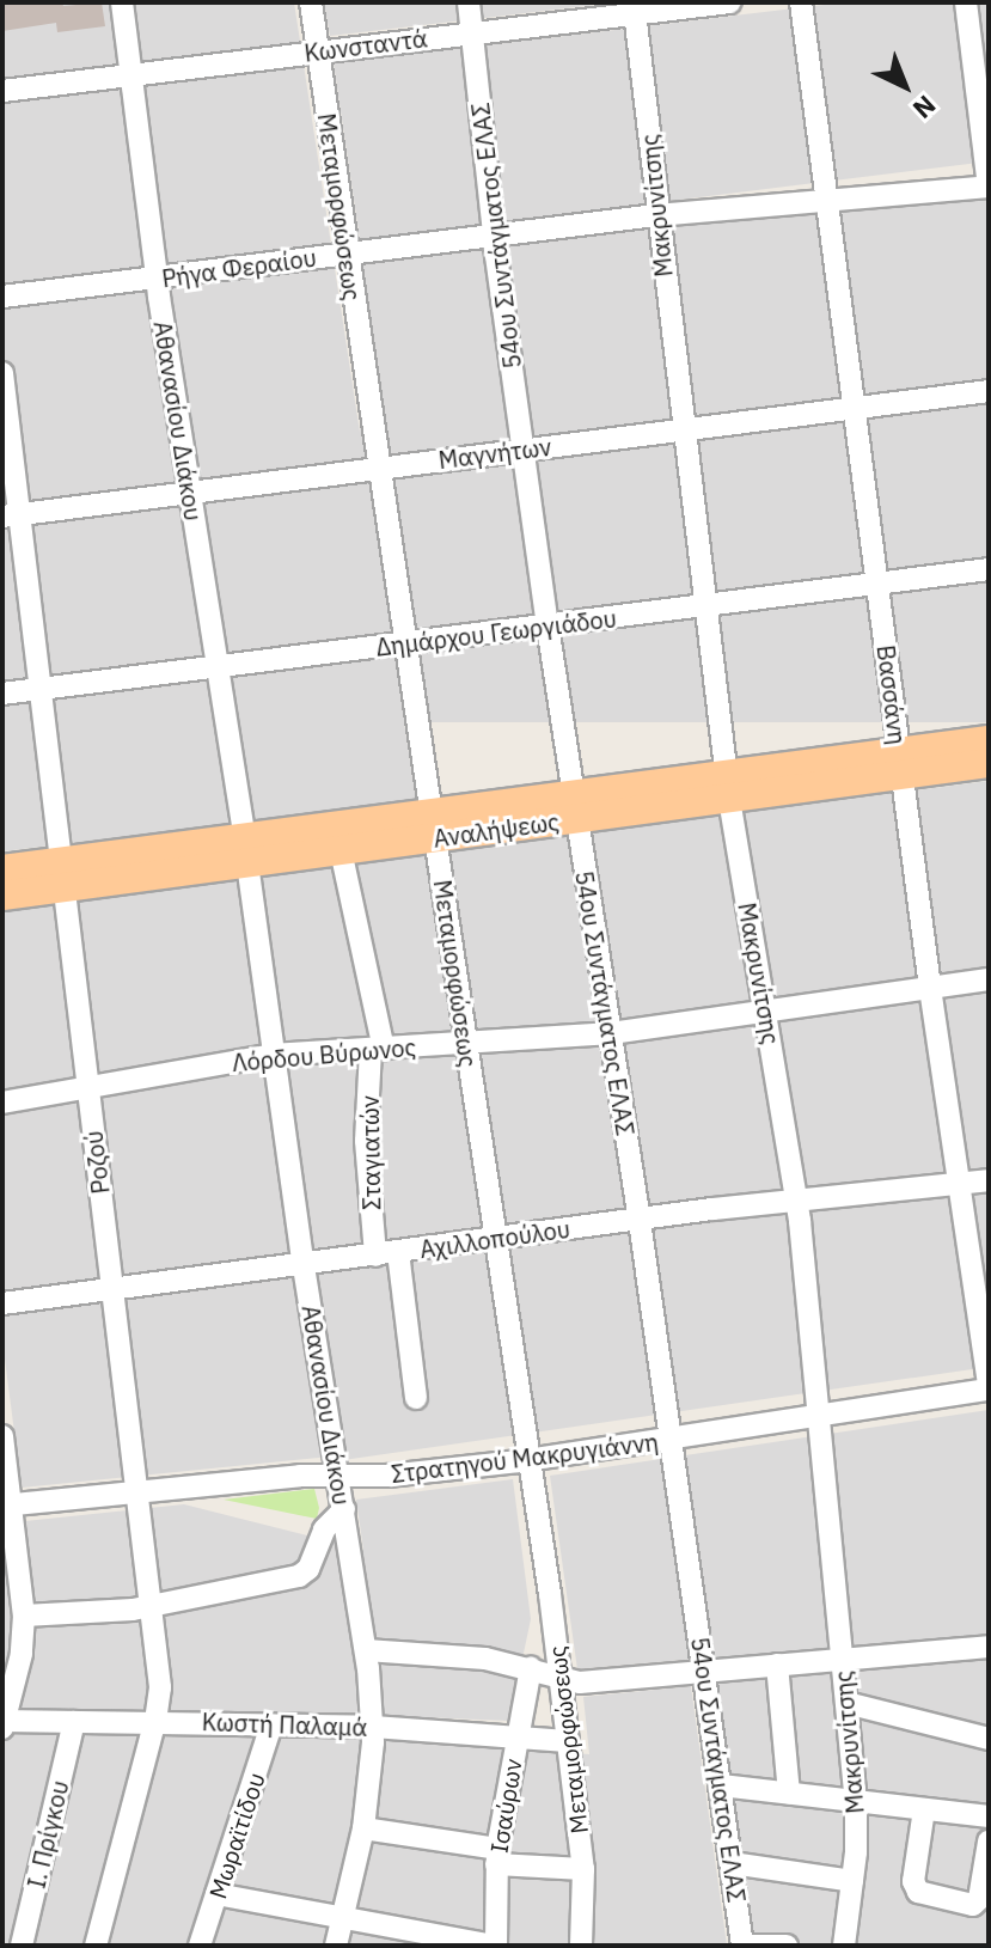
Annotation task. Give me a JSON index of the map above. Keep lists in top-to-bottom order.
{
  "streets": {
    "main road": ["Αναλήψεως"],
    "street": [
      "Κωνσταντά",
      "Μακρυνίτσης",
      "Μεταμορφώσεως",
      "54ου Συντάγματος ΕΛΑΣ",
      "Ρήγα Φεραίου",
      "Αθανασίου Διάκου",
      "Μαγνήτων",
      "Δημάρχου Γεωργιάδου",
      "Βασσάνη",
      "Λόρδου Βύρωνος",
      "Σταγιατών",
      "Ροζού",
      "Αχιλλοπούλου",
      "Στρατηγού Μακρυγιάννη",
      "Κωστή Παλαμά",
      "Ισαύρων",
      "Ι. Πρίγκου",
      "Μωραϊτίδου"
    ]
  },
  "crossings": [
    ["Κωνσταντά", "Μακρυνίτσης"],
    ["Κωνσταντά", "Μεταμορφώσεως"],
    ["Κωνσταντά", "54ου Συντάγματος ΕΛΑΣ"],
    ["Κωνσταντά", "Αθανασίου Διάκου"],
    ["Μακρυνίτσης", "Ρήγα Φεραίου"],
    ["Μακρυνίτσης", "Μαγνήτων"],
    ["Μακρυνίτσης", "Δημάρχου Γεωργιάδου"],
    ["Μακρυνίτσης", "Αναλήψεως"],
    ["Μακρυνίτσης", "Λόρδου Βύρωνος"],
    ["Μακρυνίτσης", "Αχιλλοπούλου"],
    ["Μακρυνίτσης", "Στρατηγού Μακρυγιάννη"],
    ["Μεταμορφώσεως", "Ρήγα Φεραίου"],
    ["Μεταμορφώσεως", "Μαγνήτων"],
    ["Μεταμορφώσεως", "Δημάρχου Γεωργιάδου"],
    ["Μεταμορφώσεως", "Αναλήψεως"],
    ["Μεταμορφώσεως", "Λόρδου Βύρωνος"],
    ["Μεταμορφώσεως", "Αχιλλοπούλου"],
    ["Μεταμορφώσεως", "Στρατηγού Μακρυγιάννη"],
    ["Μεταμορφώσεως", "Κωστή Παλαμά"],
    ["54ου Συντάγματος ΕΛΑΣ", "Ρήγα Φεραίου"],
    ["54ου Συντάγματος ΕΛΑΣ", "Μαγνήτων"],
    ["54ου Συντάγματος ΕΛΑΣ", "Δημάρχου Γεωργιάδου"],
    ["54ου Συντάγματος ΕΛΑΣ", "Αναλήψεως"],
    ["54ου Συντάγματος ΕΛΑΣ", "Λόρδου Βύρωνος"],
    ["54ου Συντάγματος ΕΛΑΣ", "Αχιλλοπούλου"],
    ["54ου Συντάγματος ΕΛΑΣ", "Στρατηγού Μακρυγιάννη"],
    ["Ρήγα Φεραίου", "Αθανασίου Διάκου"],
    ["Ρήγα Φεραίου", "Βασσάνη"],
    ["Αθανασίου Διάκου", "Μαγνήτων"],
    ["Αθανασίου Διάκου", "Δημάρχου Γεωργιάδου"],
    ["Αθανασίου Διάκου", "Αναλήψεως"],
    ["Αθανασίου Διάκου", "Λόρδου Βύρωνος"],
    ["Αθανασίου Διάκου", "Αχιλλοπούλου"],
    ["Αθανασίου Διάκου", "Στρατηγού Μακρυγιάννη"],
    ["Αθανασίου Διάκου", "Κωστή Παλαμά"],
    ["Μαγνήτων", "Βασσάνη"],
    ["Μαγνήτων", "Ροζού"],
    ["Δημάρχου Γεωργιάδου", "Βασσάνη"],
    ["Δημάρχου Γεωργιάδου", "Ροζού"],
    ["Βασσάνη", "Αναλήψεως"],
    ["Βασσάνη", "Λόρδου Βύρωνος"],
    ["Βασσάνη", "Αχιλλοπούλου"],
    ["Βασσάνη", "Στρατηγού Μακρυγιάννη"],
    ["Αναλήψεως", "Σταγιατών"],
    ["Αναλήψεως", "Ροζού"],
    ["Λόρδου Βύρωνος", "Σταγιατών"],
    ["Λόρδου Βύρωνος", "Ροζού"],
    ["Σταγιατών", "Αχιλλοπούλου"],
    ["Ροζού", "Αχιλλοπούλου"],
    ["Ροζού", "Στρατηγού Μακρυγιάννη"],
    ["Ροζού", "Κωστή Παλαμά"],
    ["Κωστή Παλαμά", "Ισαύρων"],
    ["Κωστή Παλαμά", "Ι. Πρίγκου"],
    ["Κωστή Παλαμά", "Μωραϊτίδου"]
  ],
  "north": "bottom right"
}
